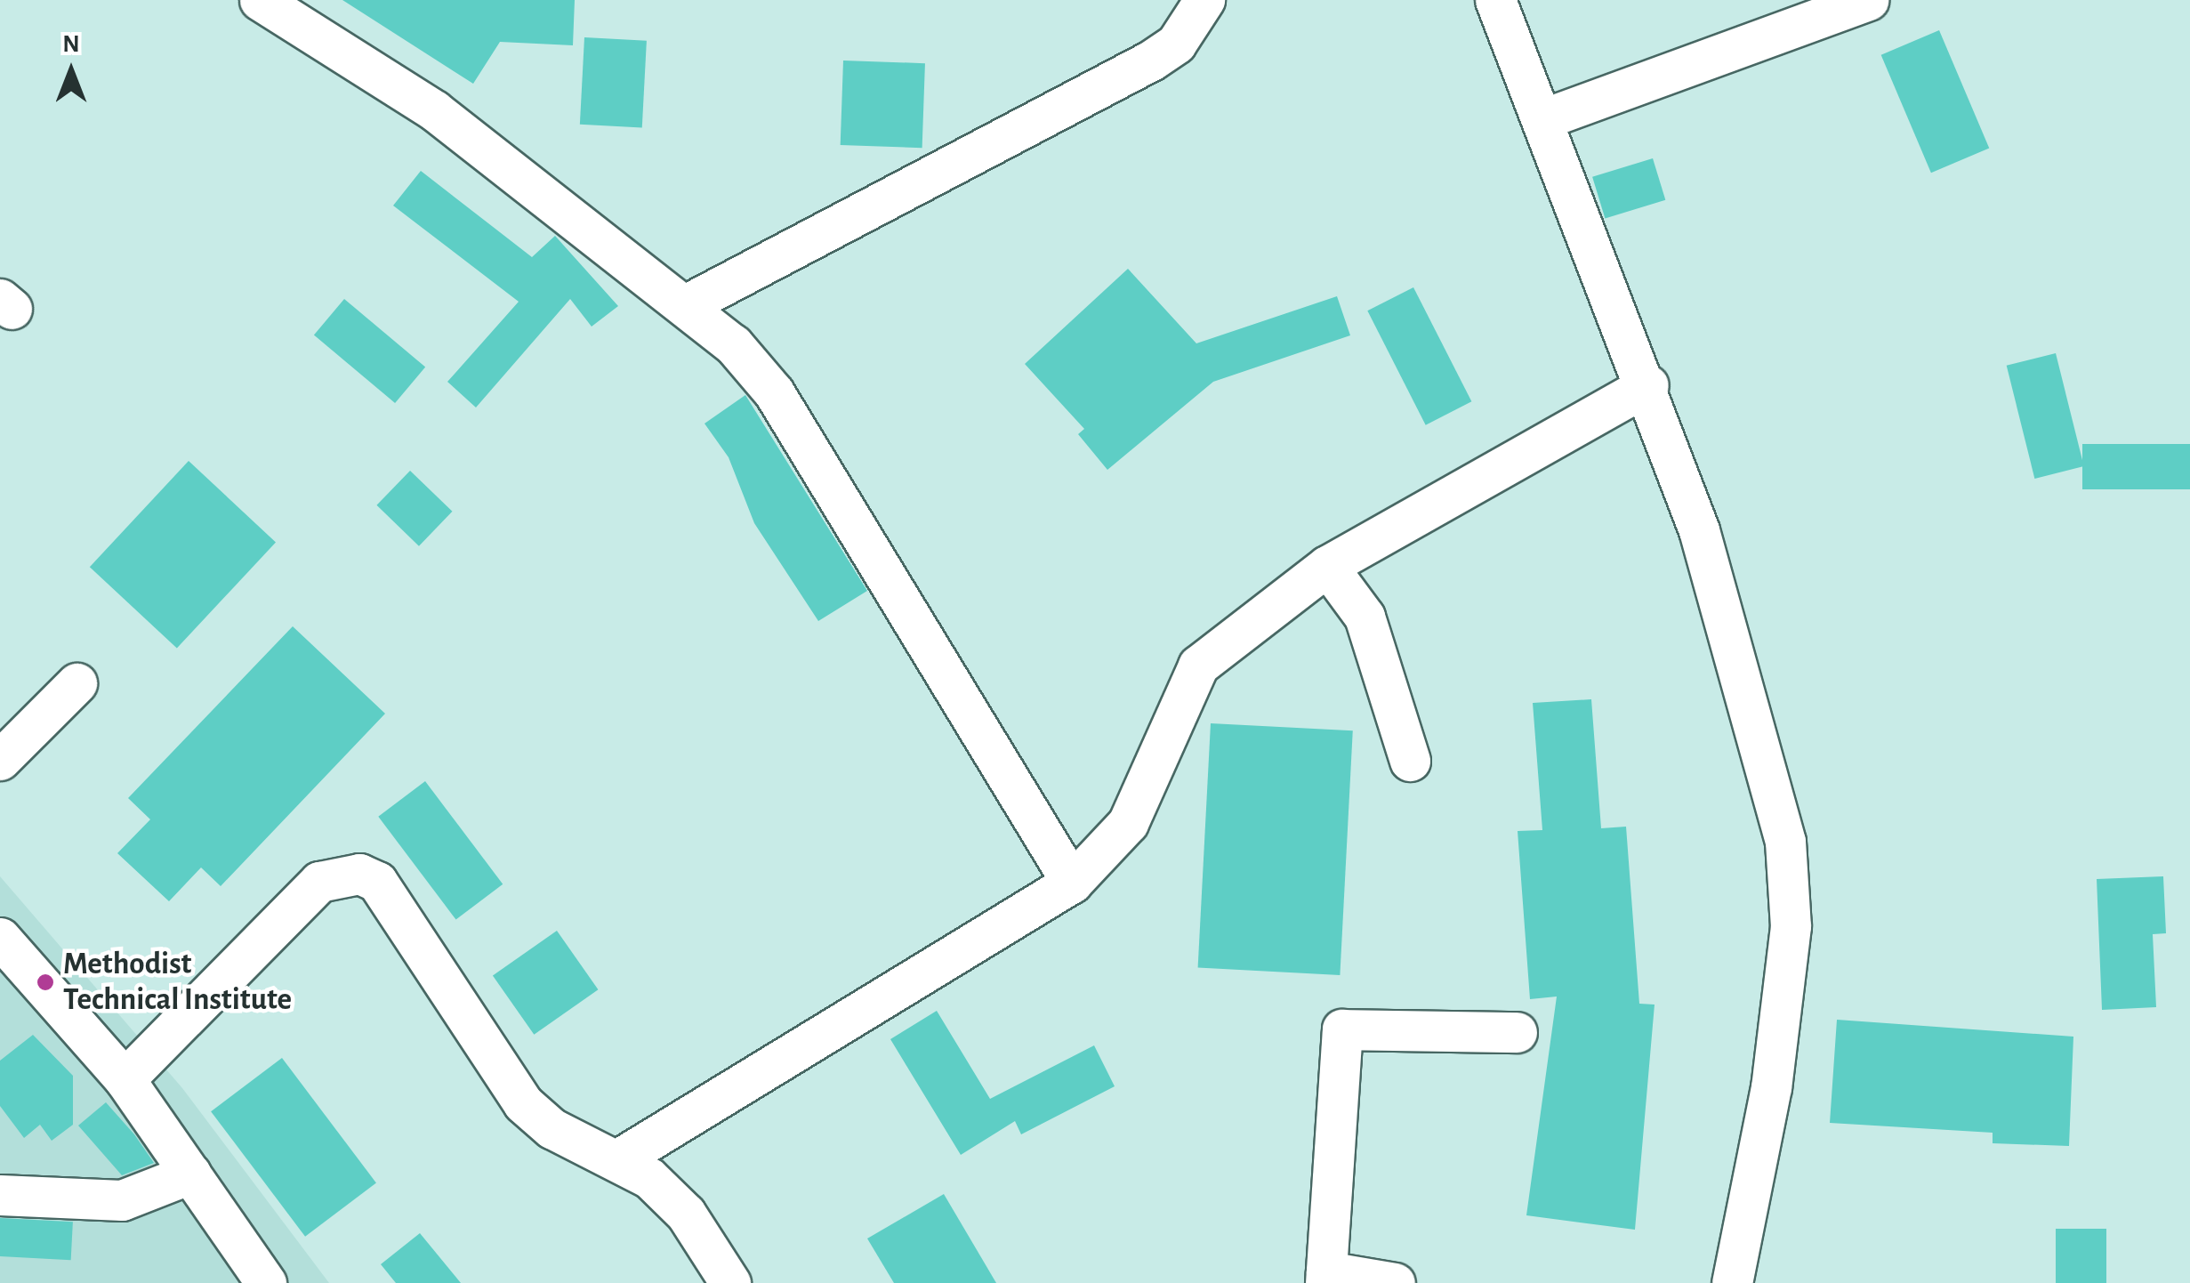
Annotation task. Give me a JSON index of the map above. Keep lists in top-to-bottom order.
{
  "places": ["Methodist Technical Institute"],
  "north": "top"
}
